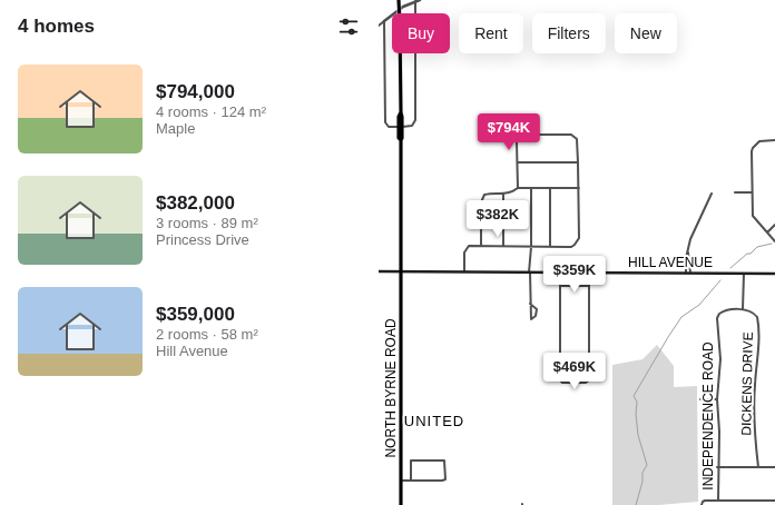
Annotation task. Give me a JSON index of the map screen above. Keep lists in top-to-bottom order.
{
  "streets": {
    "main road": ["HILL AVENUE", "NORTH BYRNE ROAD"],
    "street": ["DICKENS DRIVE", "INDEPENDENCE ROAD"]
  },
  "crossings": [
    ["HILL AVENUE", "NORTH BYRNE ROAD"],
    ["DICKENS DRIVE", "INDEPENDENCE ROAD"]
  ],
  "districts": ["UNITED"],
  "page": {
    "heading": "4 homes",
    "chip": [
      "Buy",
      "Rent",
      "Filters",
      "New"
    ],
    "list": [
      {
        "name": "$794,000",
        "note": "4 rooms · 124 m² · Maple"
      },
      {
        "name": "$382,000",
        "note": "3 rooms · 89 m² · Princess Drive"
      },
      {
        "name": "$359,000",
        "note": "2 rooms · 58 m² · Hill Avenue"
      }
    ],
    "price": [
      "$794K",
      "$382K",
      "$359K",
      "$469K"
    ]
  }
}
